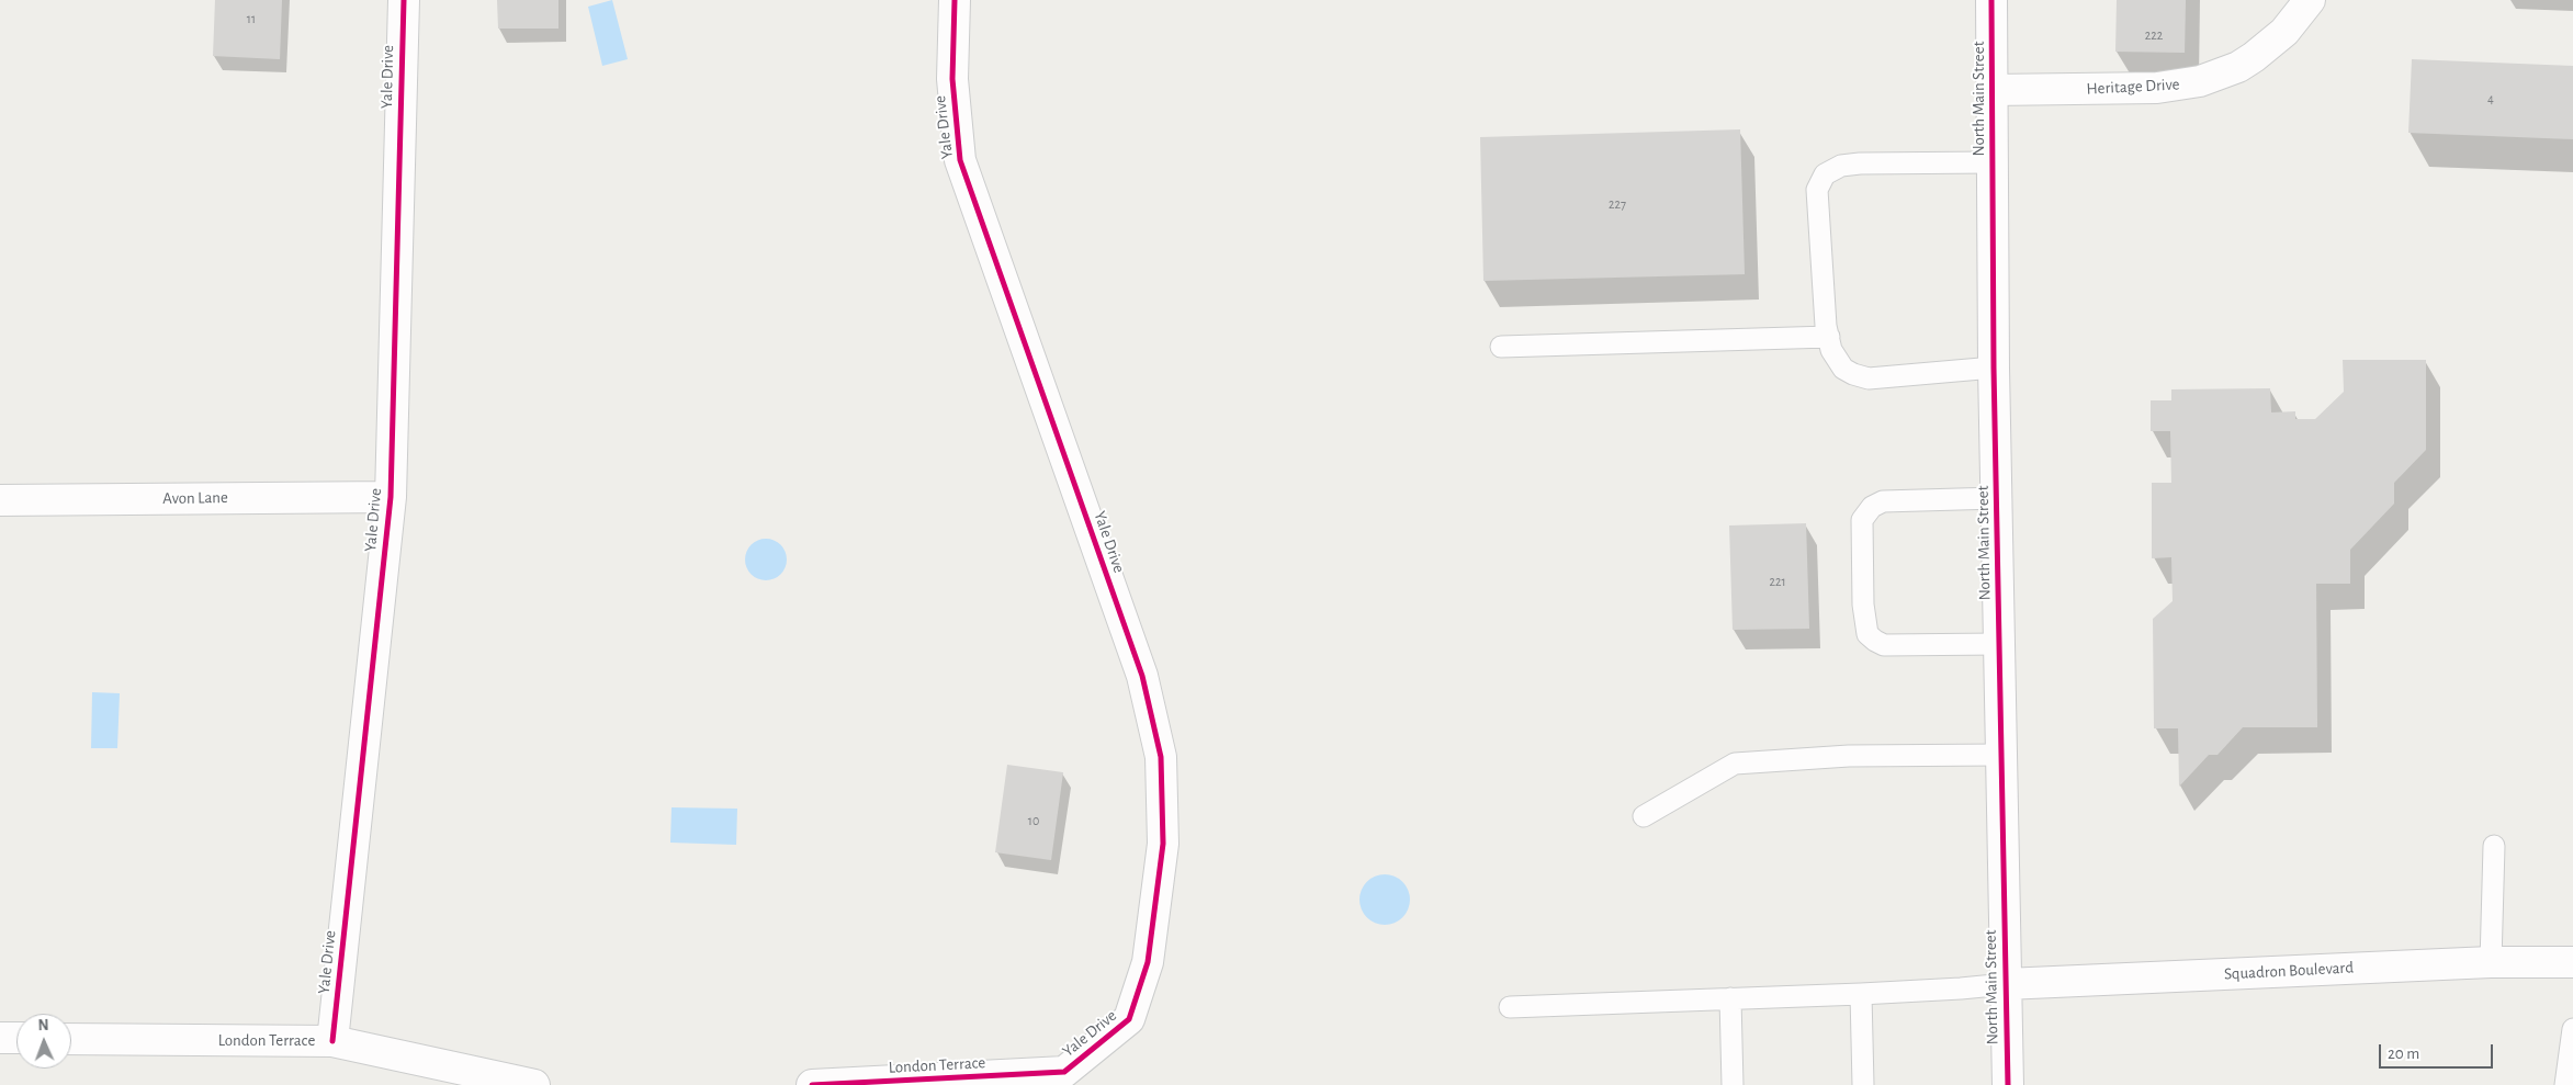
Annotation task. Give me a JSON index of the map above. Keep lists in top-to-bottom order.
{
  "streets": {
    "street": [
      "Yale Drive",
      "Heritage Drive",
      "North Main Street",
      "Avon Lane",
      "Squadron Boulevard",
      "London Terrace"
    ]
  },
  "crossings": [
    ["Yale Drive", "Avon Lane"],
    ["Yale Drive", "London Terrace"],
    ["Heritage Drive", "North Main Street"],
    ["North Main Street", "Squadron Boulevard"]
  ],
  "house_numbers": [
    "11",
    "222",
    "4",
    "227",
    "221",
    "10"
  ],
  "scale_bar": "20 m",
  "north": "top"
}
